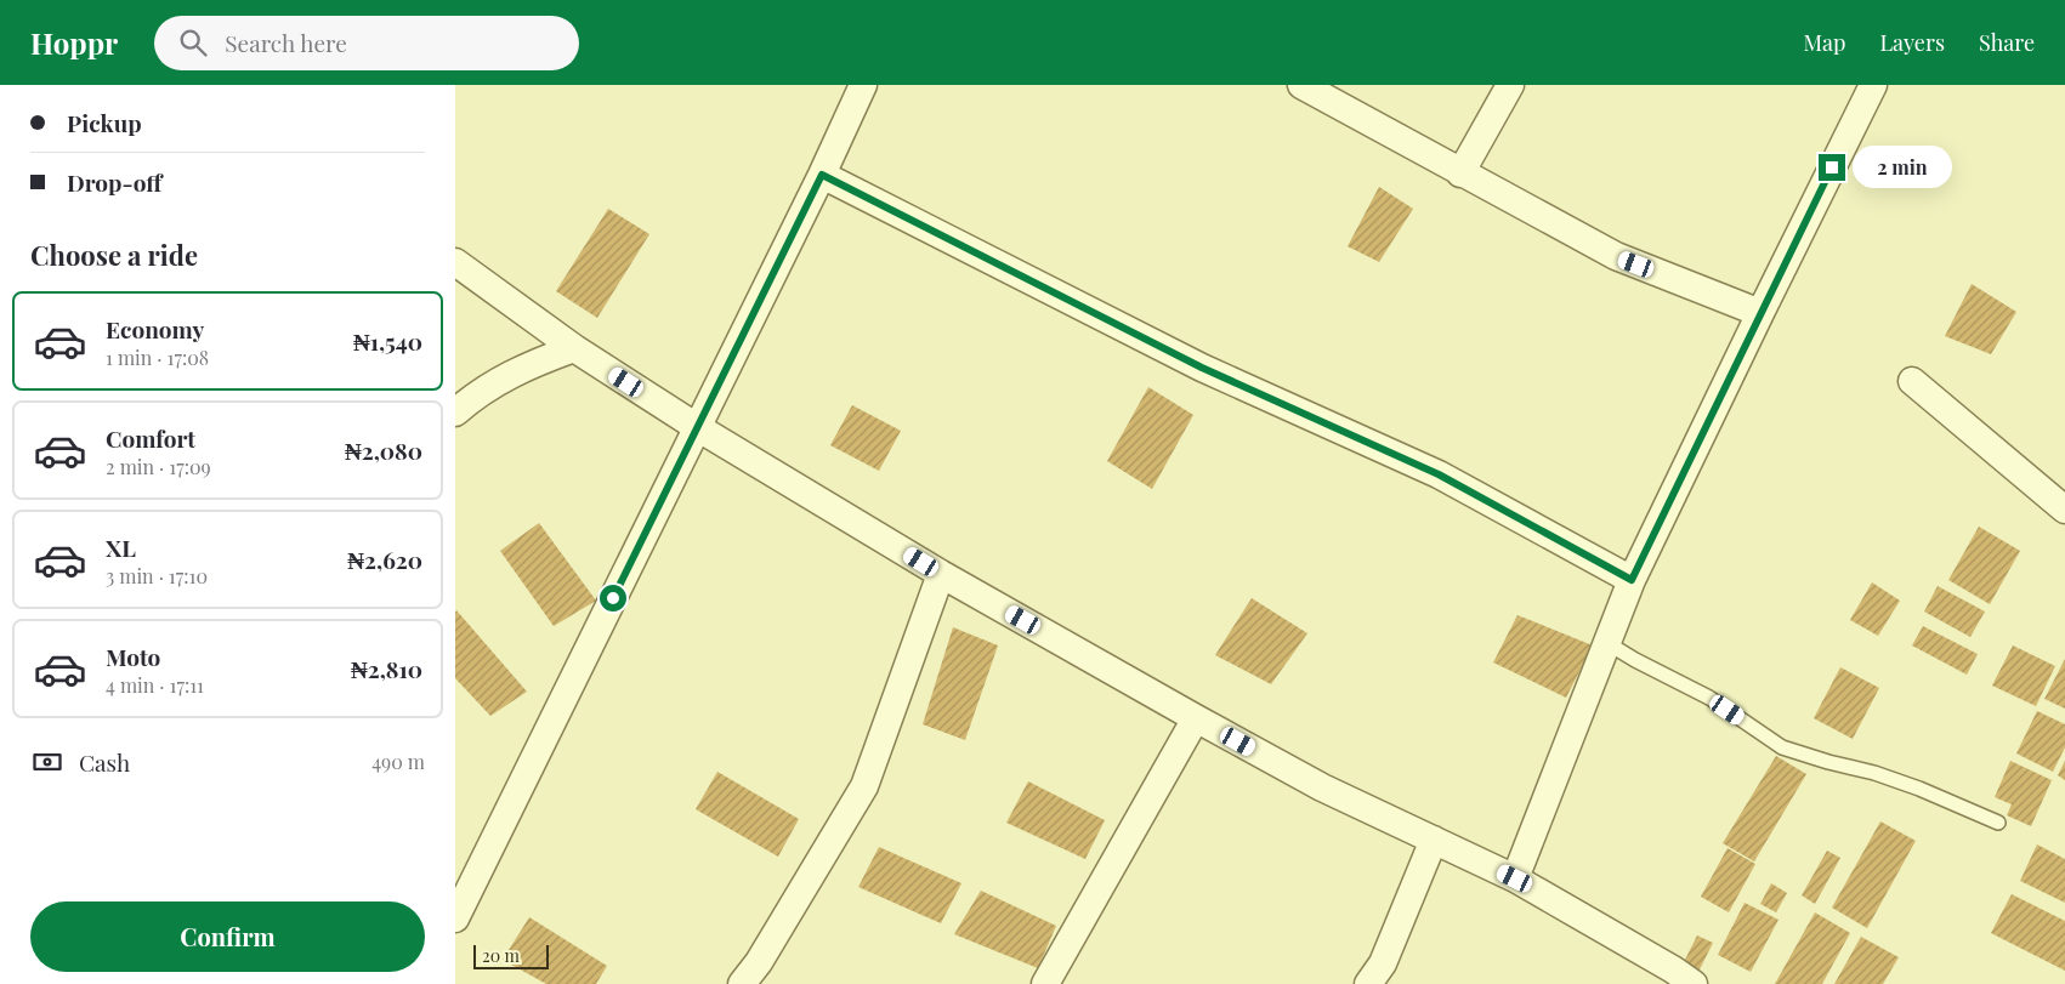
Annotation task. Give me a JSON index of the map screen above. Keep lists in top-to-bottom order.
{
  "scale_bar": "20 m",
  "page": {
    "header": "Hoppr",
    "search": "Search here",
    "nav": ["Map", "Layers", "Share"],
    "banner": ["Pickup", "Drop-off"],
    "bubble": "2 min",
    "heading": "Choose a ride",
    "list": [
      {
        "name": "Economy",
        "note": "1 min · 17:08",
        "value": "₦1,540"
      },
      {
        "name": "Comfort",
        "note": "2 min · 17:09",
        "value": "₦2,080"
      },
      {
        "name": "XL",
        "note": "3 min · 17:10",
        "value": "₦2,620"
      },
      {
        "name": "Moto",
        "note": "4 min · 17:11",
        "value": "₦2,810"
      }
    ],
    "pay": ["Cash", "490 m"],
    "buttons": "Confirm",
    "scale": "20 m"
  }
}
